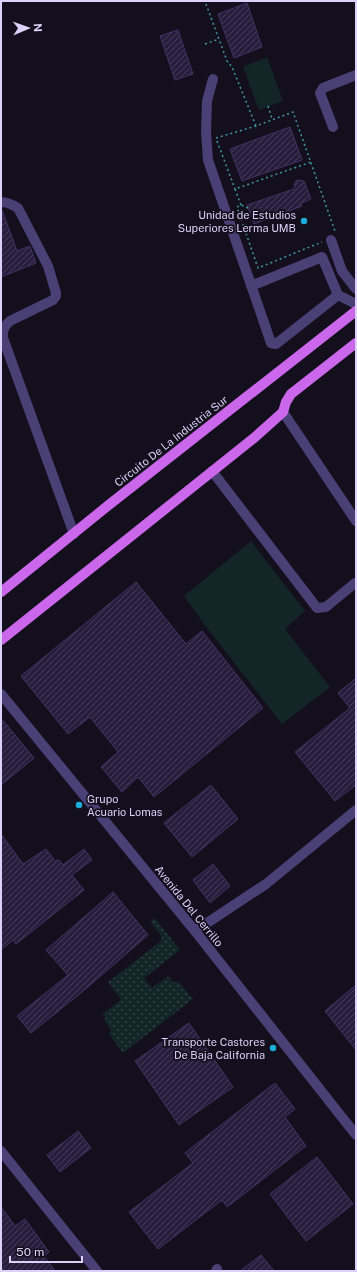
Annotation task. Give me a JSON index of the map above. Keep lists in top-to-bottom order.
{
  "streets": {
    "main road": ["Circuito De La Industria Sur"],
    "street": ["Avenida Del Cerrillo"]
  },
  "places": ["Unidad de Estudios Superiores Lerma UMB", "Grupo Acuario Lomas", "Transporte Castores De Baja California"],
  "scale_bar": "50 m",
  "north": "right"
}
